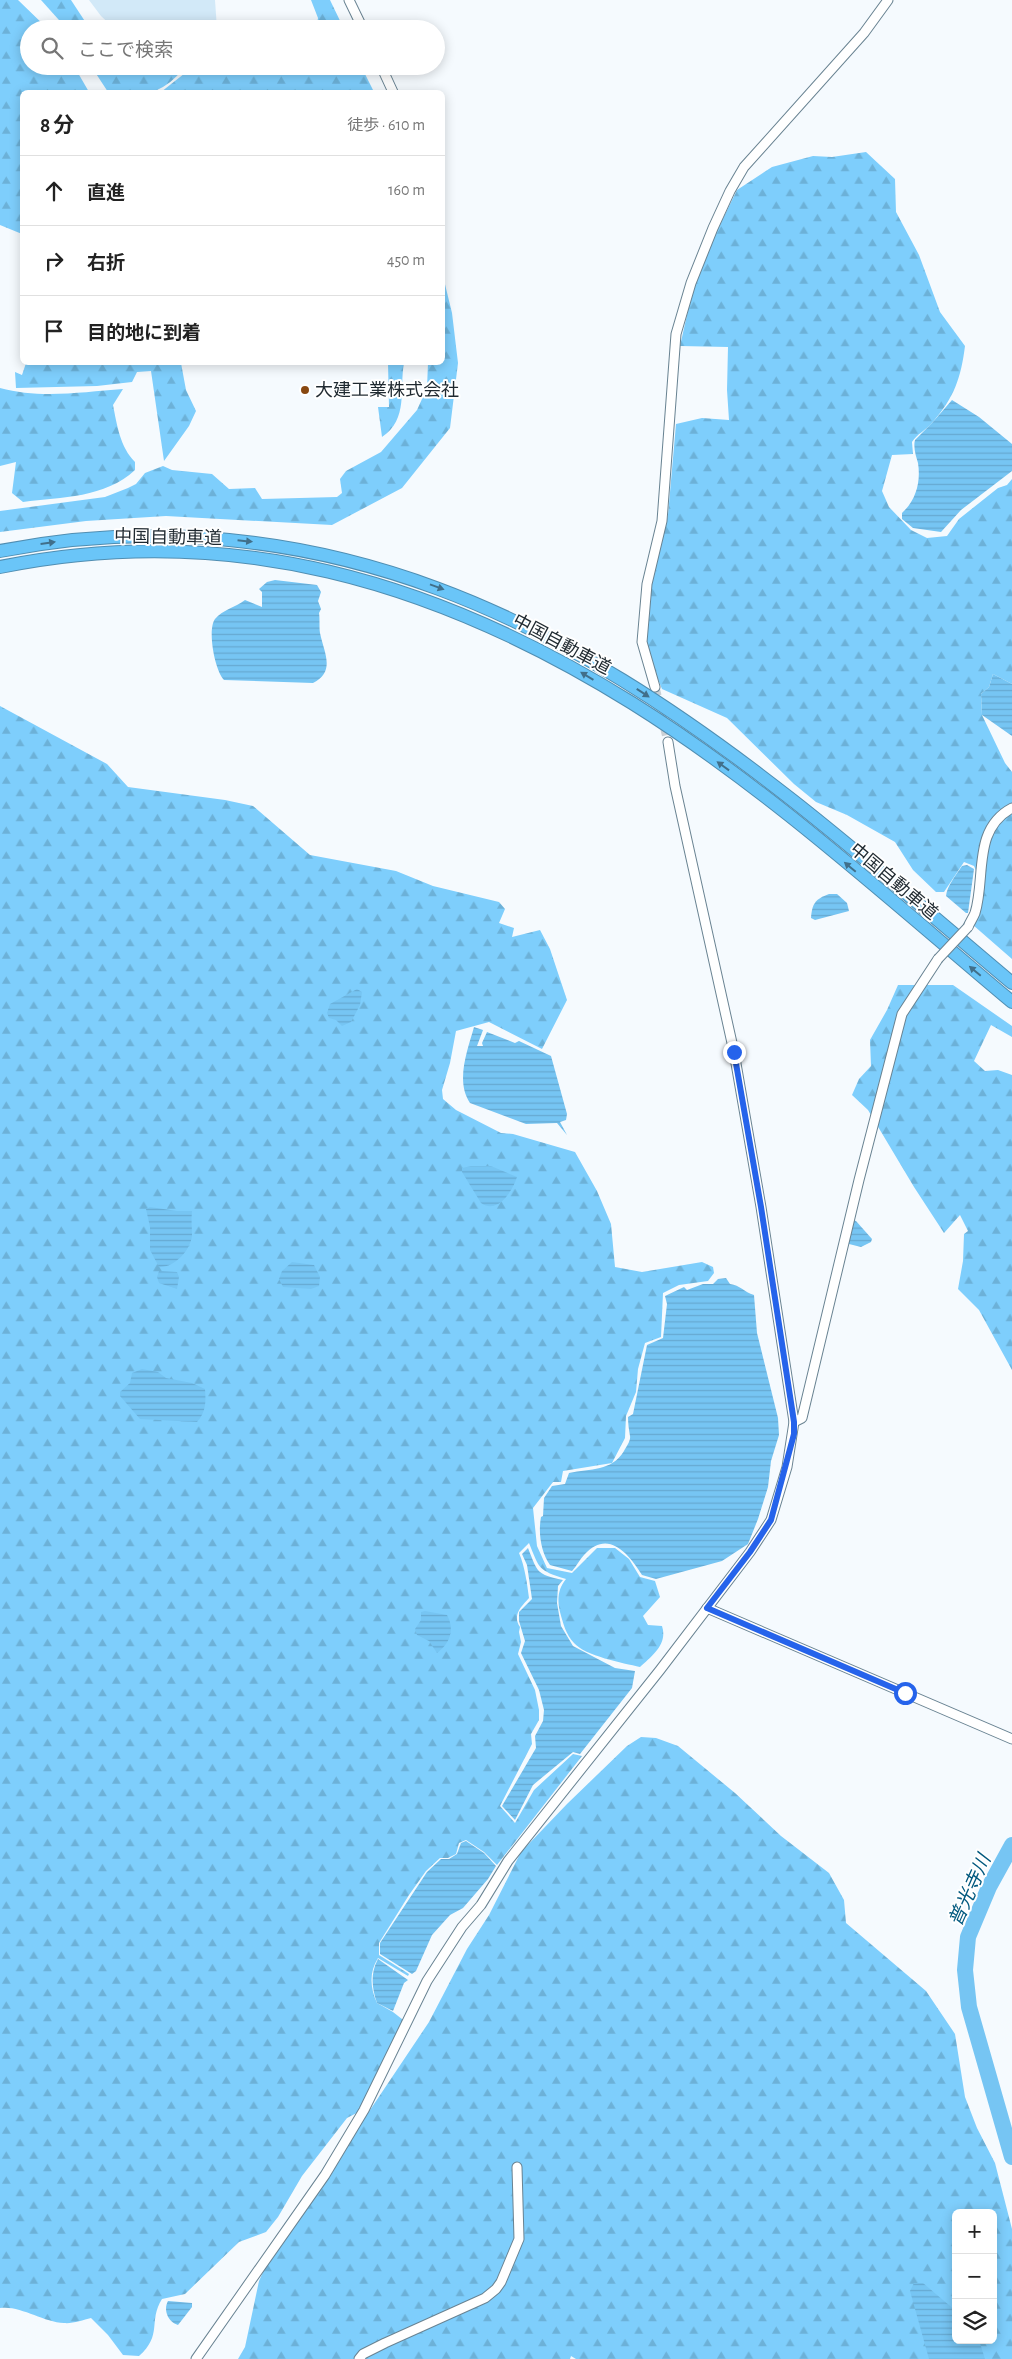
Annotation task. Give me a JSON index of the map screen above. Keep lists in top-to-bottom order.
{
  "streets": {
    "highway": ["中国自動車道"]
  },
  "water": ["普光寺川"],
  "places": ["大建工業株式会社"],
  "page": {
    "search": "ここで検索",
    "heading": ["8 分", "徒歩 · 610 m"],
    "list": [
      ["直進", "160 m"],
      ["右折", "450 m"],
      "目的地に到着"
    ],
    "map_buttons": ["+", "−"]
  }
}
